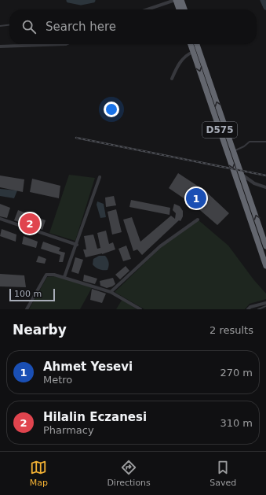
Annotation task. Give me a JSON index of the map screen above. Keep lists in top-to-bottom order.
{
  "streets": {
    "highway": ["D575"]
  },
  "scale_bar": "100 m",
  "page": {
    "search": "Search here",
    "pins": ["1", "2"],
    "scale": "100 m",
    "heading": ["Nearby", "2 results"],
    "list": [
      {
        "mark": "1",
        "name": "Ahmet Yesevi",
        "note": "Metro",
        "value": "270 m"
      },
      {
        "mark": "2",
        "name": "Hilalin Eczanesi",
        "note": "Pharmacy",
        "value": "310 m"
      }
    ],
    "nav": ["Map", "Directions", "Saved"]
  }
}
